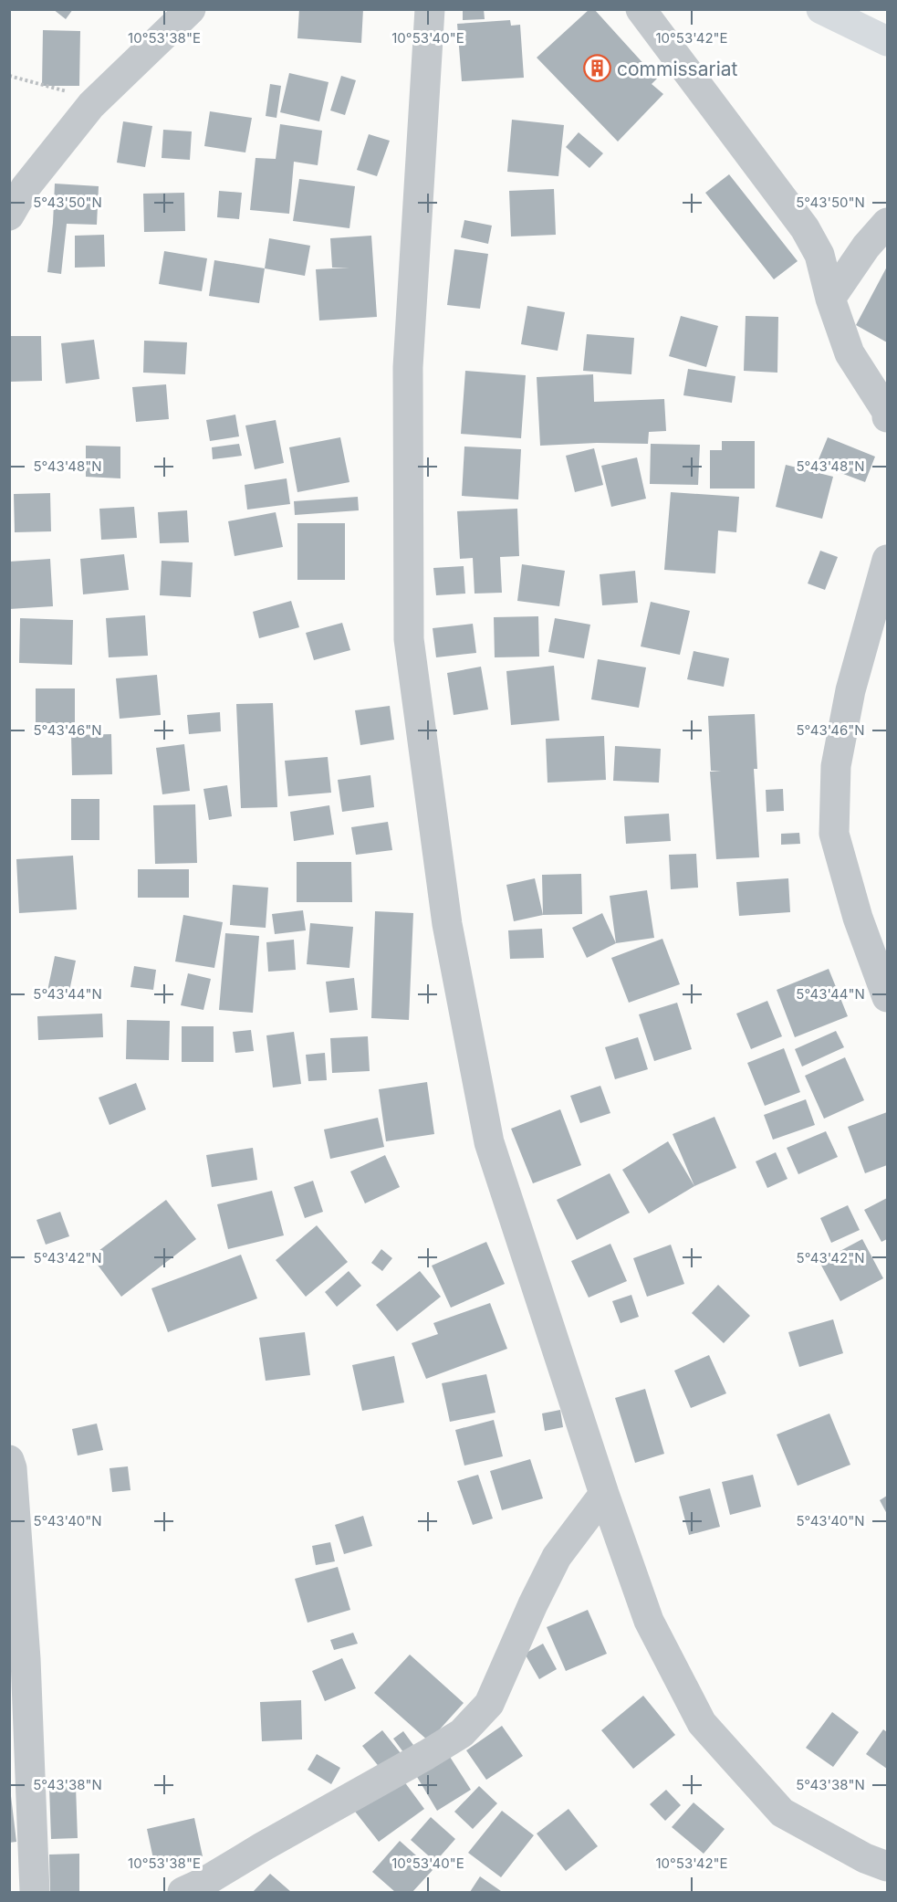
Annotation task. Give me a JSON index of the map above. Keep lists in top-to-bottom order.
{
  "places": {
    "building": ["commissariat"]
  },
  "coordinates": [
    "10°53'38\"E",
    "10°53'40\"E",
    "10°53'42\"E",
    "5°43'50\"N",
    "5°43'48\"N",
    "5°43'46\"N",
    "5°43'44\"N",
    "5°43'42\"N",
    "5°43'40\"N",
    "5°43'38\"N"
  ]
}
